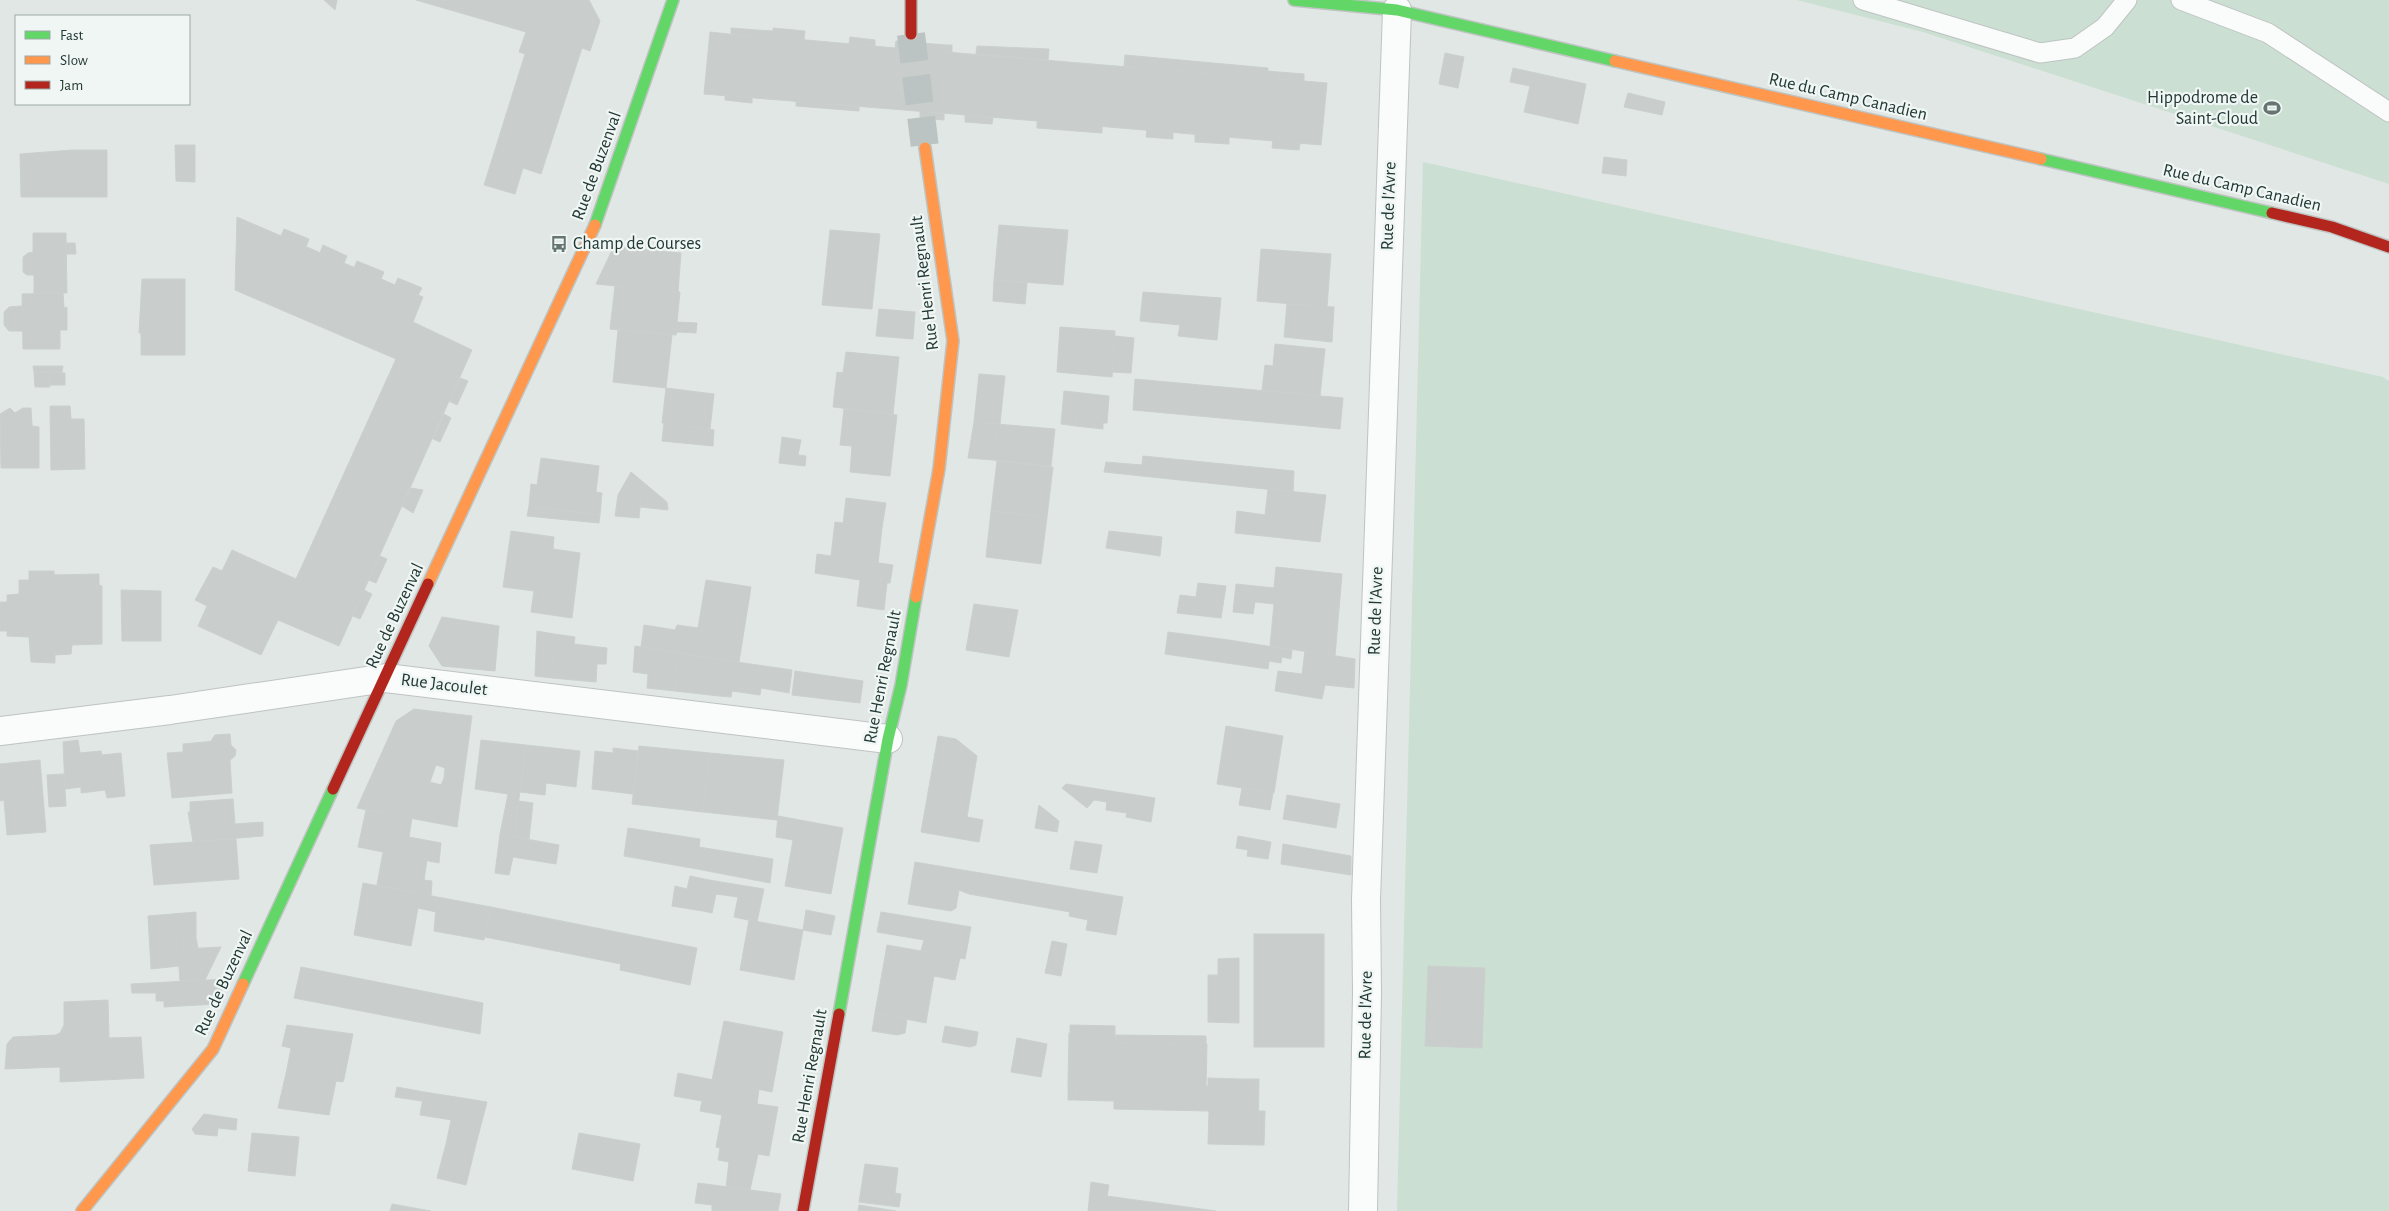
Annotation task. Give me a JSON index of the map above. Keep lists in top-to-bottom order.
{
  "streets": {
    "street": [
      "Rue du Camp Canadien",
      "Rue de Buzenval",
      "Rue de l'Avre",
      "Rue Henri Regnault",
      "Rue Jacoulet"
    ]
  },
  "crossings": [
    ["Rue du Camp Canadien", "Rue de l'Avre"],
    ["Rue de Buzenval", "Rue Jacoulet"],
    ["Rue Henri Regnault", "Rue Jacoulet"]
  ],
  "places": {
    "sports": ["Hippodrome de Saint-Cloud"],
    "bus stop": ["Champ de Courses"]
  },
  "legend": ["Fast", "Slow", "Jam"]
}
